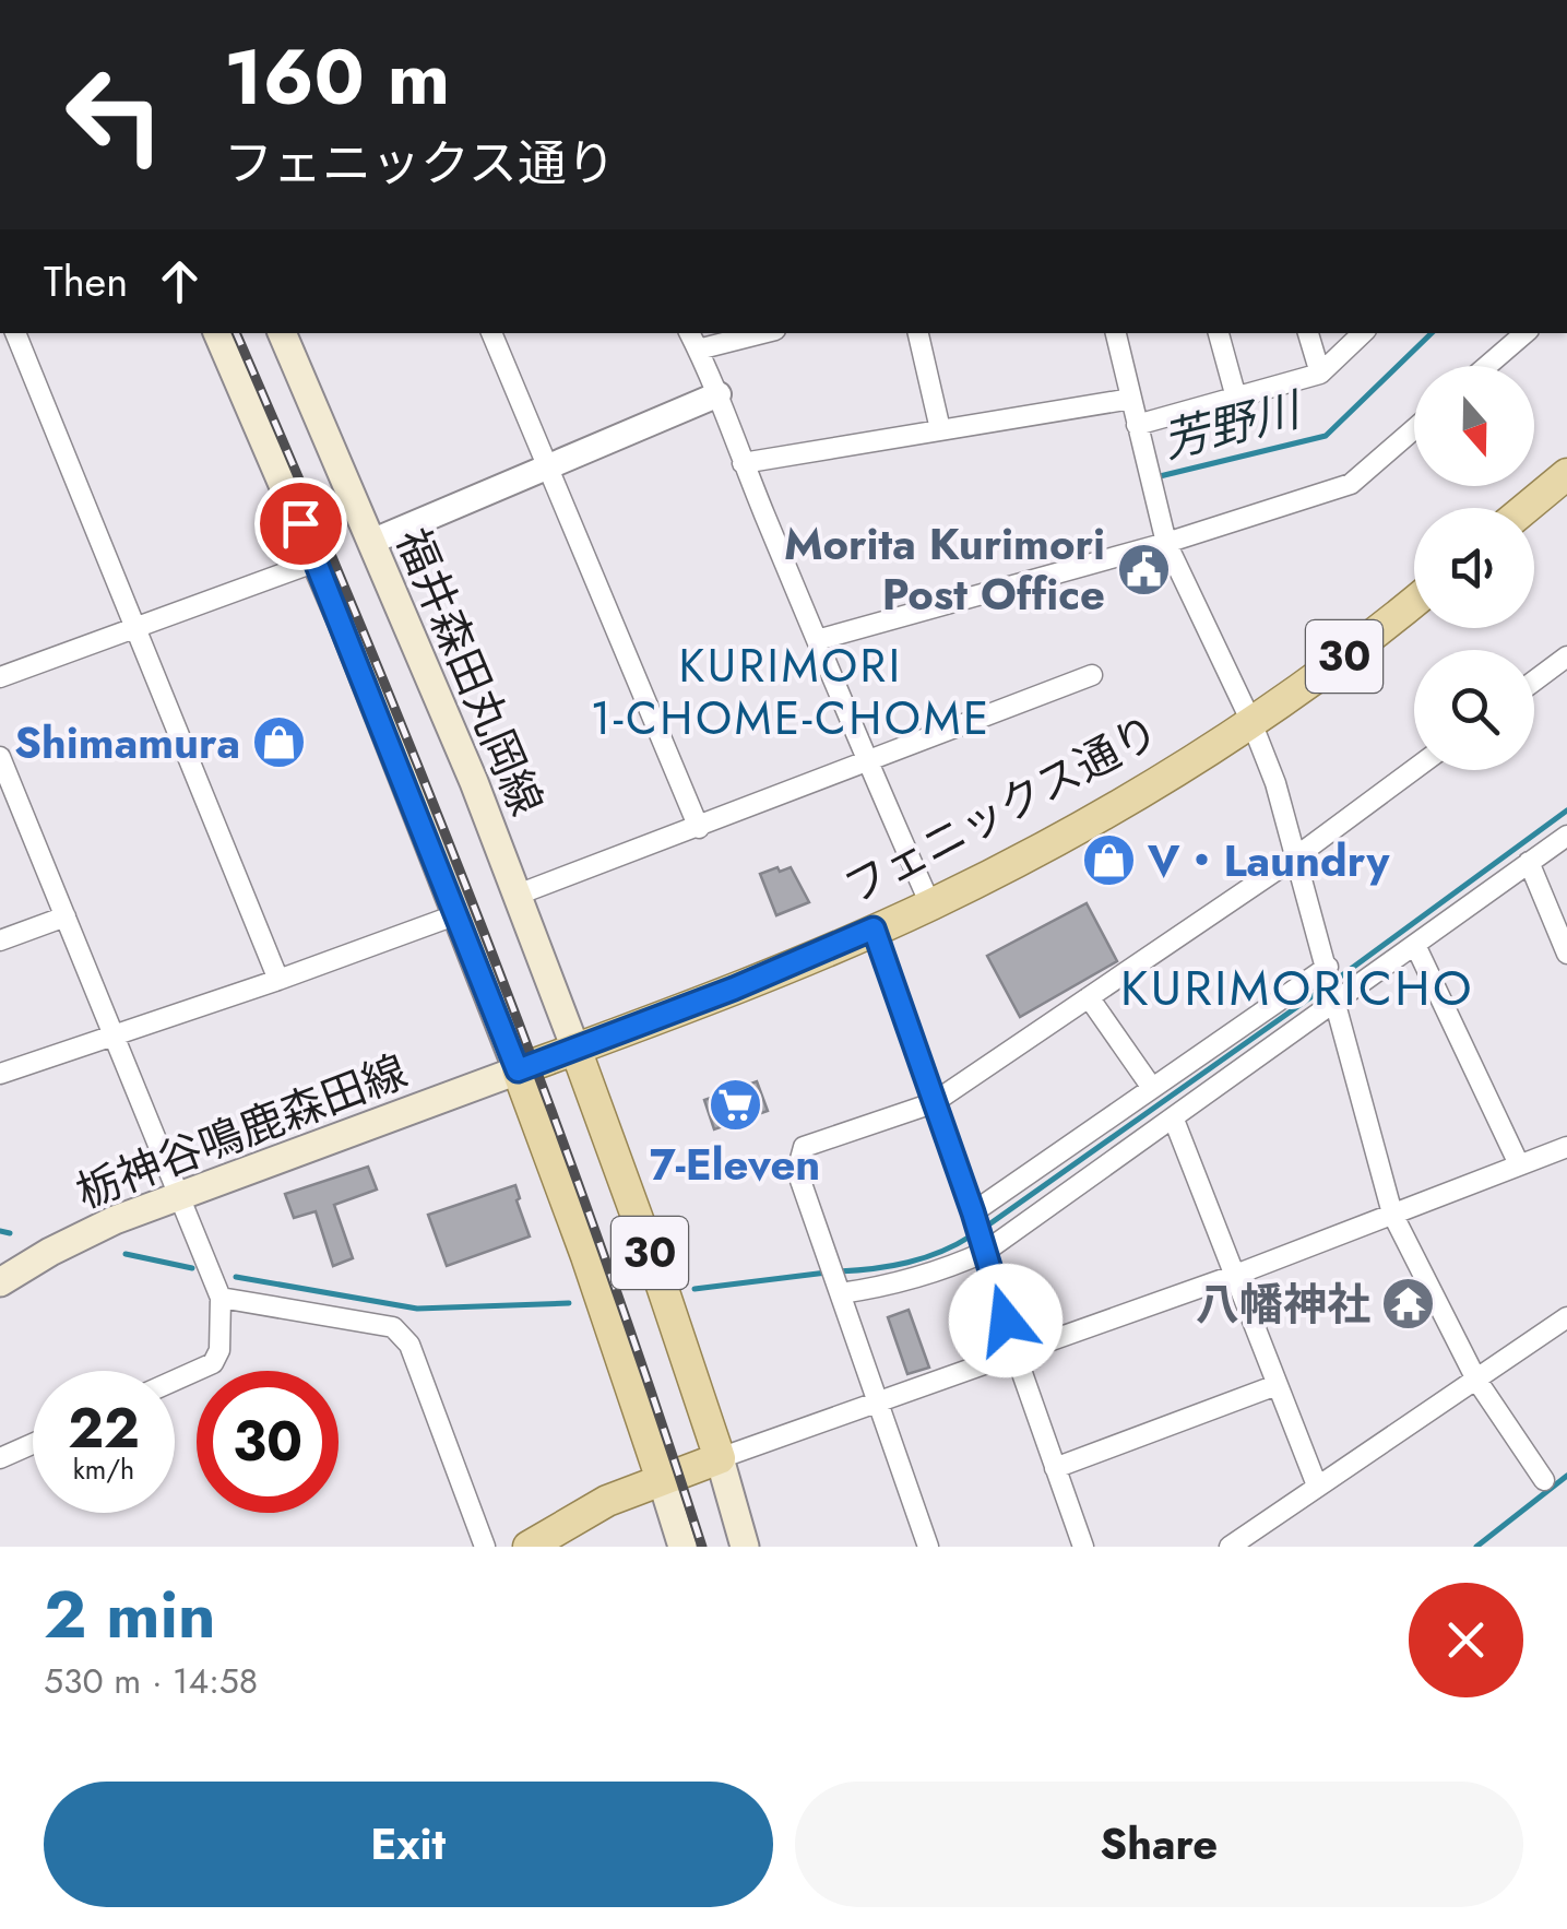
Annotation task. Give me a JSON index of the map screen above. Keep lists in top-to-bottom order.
{
  "streets": {
    "main road": [
      "30",
      "福井森田丸岡線",
      "フェニックス通り",
      "栃神谷鳴鹿森田線"
    ]
  },
  "crossings": [
    ["30", "福井森田丸岡線"],
    ["30", "フェニックス通り"],
    ["30", "栃神谷鳴鹿森田線"],
    ["福井森田丸岡線", "フェニックス通り"]
  ],
  "districts": ["KURIMORI 1-CHOME-CHOME", "KURIMORICHO"],
  "water": ["芳野川"],
  "places": {
    "public building": ["Morita Kurimori Post Office"],
    "shop": ["Shimamura", "V・Laundry"],
    "supermarket": ["7-Eleven"],
    "temple": ["八幡神社"]
  },
  "north": "bottom",
  "page": {
    "turn": ["160 m", "フェニックス通り"],
    "then": "Then",
    "speed": "22 km/h",
    "limit": "30",
    "heading": ["2 min", "530 m · 14:58"],
    "buttons": ["Exit", "Share"]
  }
}
